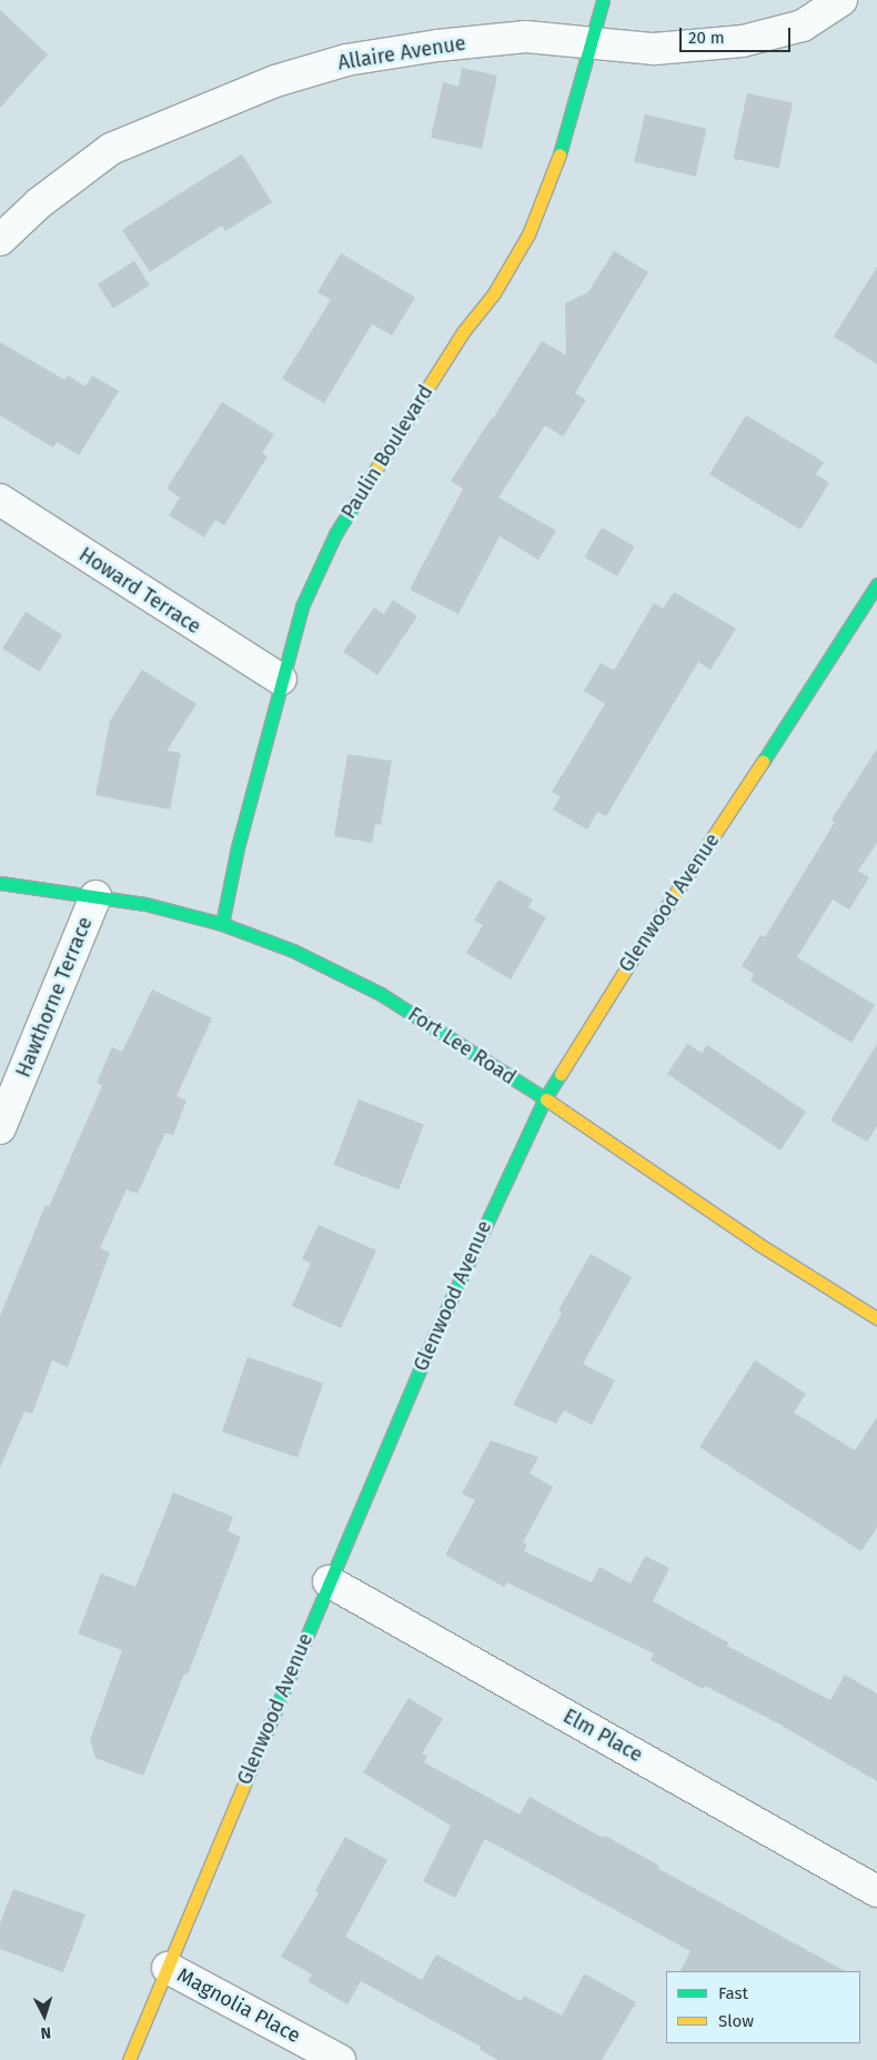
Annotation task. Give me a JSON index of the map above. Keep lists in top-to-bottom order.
{
  "streets": {
    "street": [
      "Allaire Avenue",
      "Paulin Boulevard",
      "Howard Terrace",
      "Glenwood Avenue",
      "Hawthorne Terrace",
      "Fort Lee Road",
      "Elm Place",
      "Magnolia Place"
    ]
  },
  "crossings": [
    ["Allaire Avenue", "Paulin Boulevard"],
    ["Paulin Boulevard", "Howard Terrace"],
    ["Paulin Boulevard", "Fort Lee Road"],
    ["Glenwood Avenue", "Fort Lee Road"],
    ["Glenwood Avenue", "Elm Place"],
    ["Glenwood Avenue", "Magnolia Place"],
    ["Hawthorne Terrace", "Fort Lee Road"]
  ],
  "legend": ["Fast", "Slow"],
  "scale_bar": "20 m",
  "north": "bottom"
}
